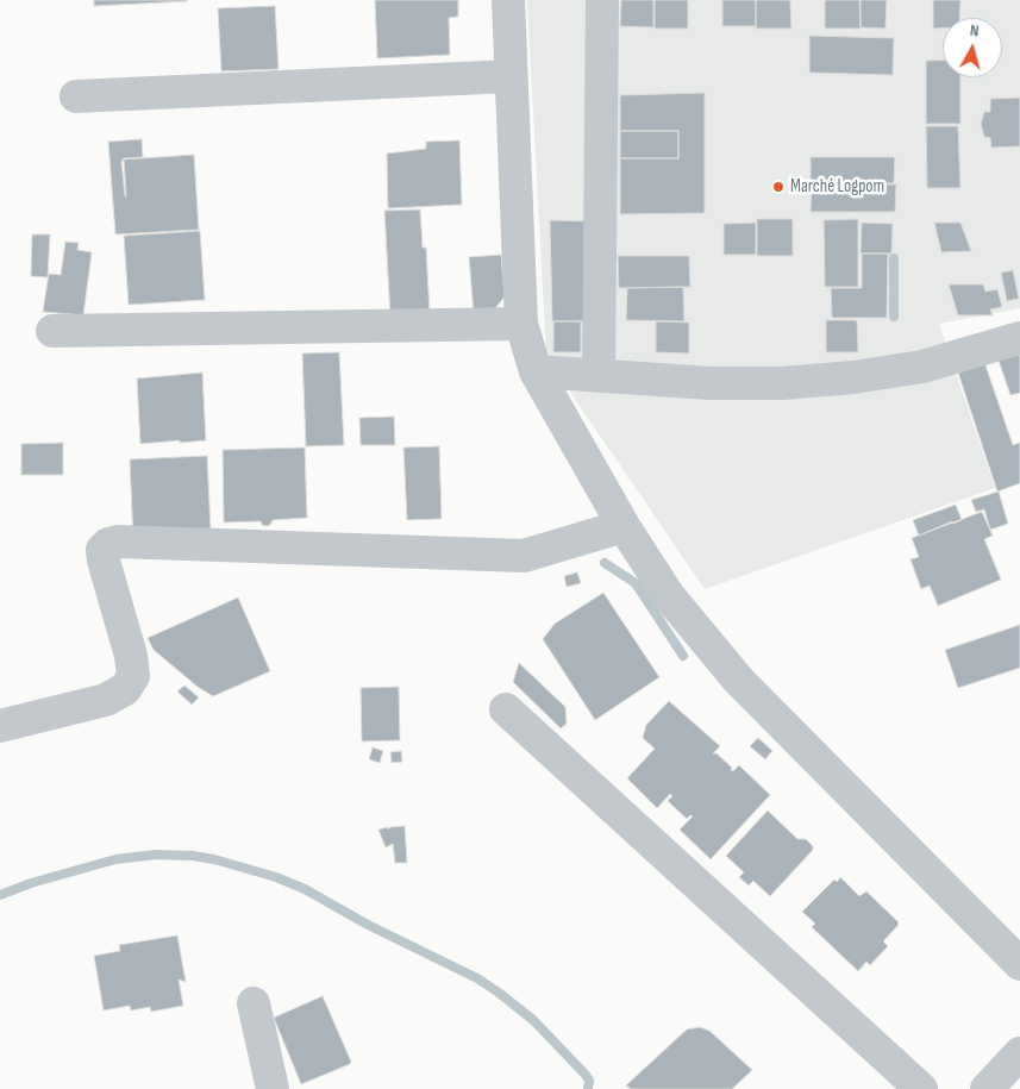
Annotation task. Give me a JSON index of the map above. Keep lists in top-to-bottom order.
{
  "places": ["Marché Logpom"],
  "north": "top"
}
